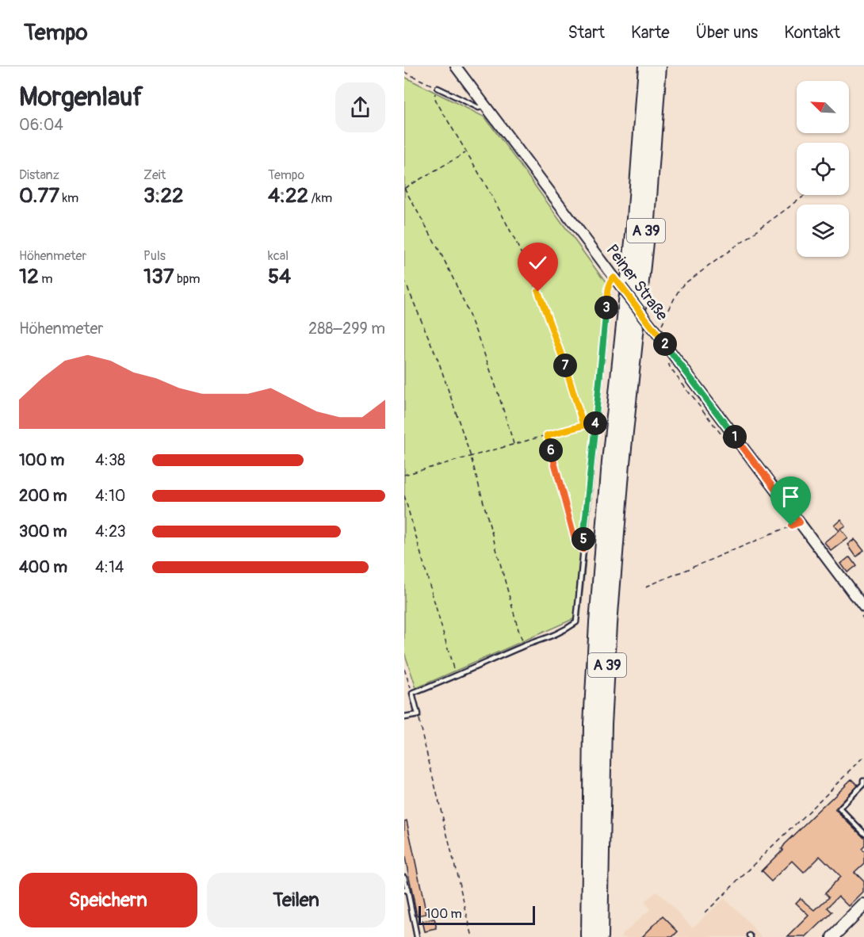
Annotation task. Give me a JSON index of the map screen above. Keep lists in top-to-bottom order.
{
  "streets": {
    "highway": ["A 39"],
    "street": ["Peiner Straße"]
  },
  "scale_bar": "100 m",
  "north": "top left",
  "page": {
    "header": "Tempo",
    "nav": [
      "Start",
      "Karte",
      "Über uns",
      "Kontakt"
    ],
    "heading": ["Morgenlauf", "06:04"],
    "stats": [
      ["Distanz", "0.77 km"],
      ["Zeit", "3:22"],
      ["Tempo", "4:22 /km"],
      ["Höhenmeter", "12 m"],
      ["Puls", "137 bpm"],
      ["kcal", "54"]
    ],
    "pins": [
      "3",
      "2",
      "7",
      "4",
      "1",
      "6",
      "5"
    ],
    "chart": ["Höhenmeter", "288–299 m"],
    "list": [
      {
        "name": "100 m",
        "note": "4:38"
      },
      {
        "name": "200 m",
        "note": "4:10"
      },
      {
        "name": "300 m",
        "note": "4:23"
      },
      {
        "name": "400 m",
        "note": "4:14"
      }
    ],
    "buttons": ["Speichern", "Teilen"],
    "scale": "100 m"
  }
}
